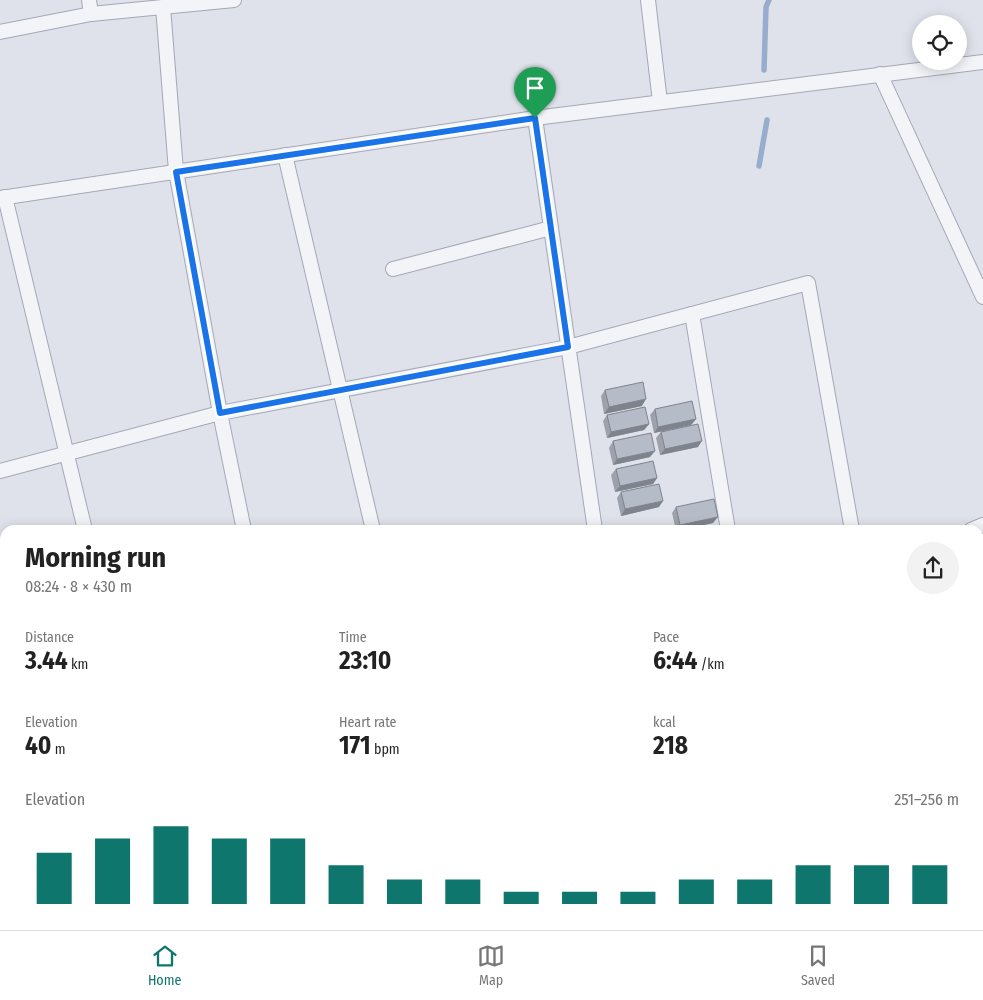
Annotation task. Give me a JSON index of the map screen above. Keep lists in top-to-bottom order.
{
  "page": {
    "heading": ["Morning run", "08:24 · 8 × 430 m"],
    "stats": [
      ["Distance", "3.44 km"],
      ["Time", "23:10"],
      ["Pace", "6:44 /km"],
      ["Elevation", "40 m"],
      ["Heart rate", "171 bpm"],
      ["kcal", "218"]
    ],
    "chart": ["Elevation", "251–256 m"],
    "tabs": ["Home", "Map", "Saved"]
  }
}
